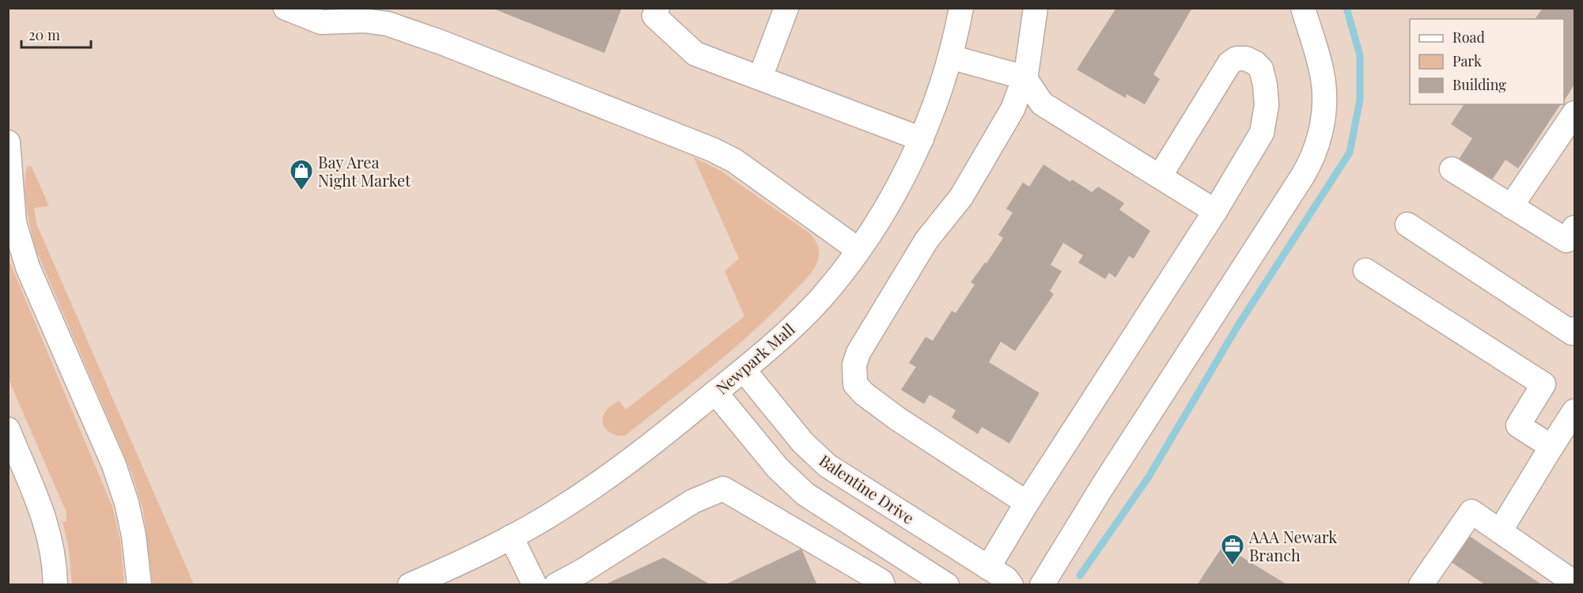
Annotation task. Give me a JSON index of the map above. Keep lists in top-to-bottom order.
{
  "streets": {
    "street": ["Newpark Mall", "Balentine Drive"]
  },
  "crossings": [
    ["Newpark Mall", "Balentine Drive"]
  ],
  "places": {
    "shop": ["Bay Area Night Market"],
    "office": ["AAA Newark Branch"]
  },
  "legend": ["Road", "Park", "Building"],
  "scale_bar": "20 m"
}
